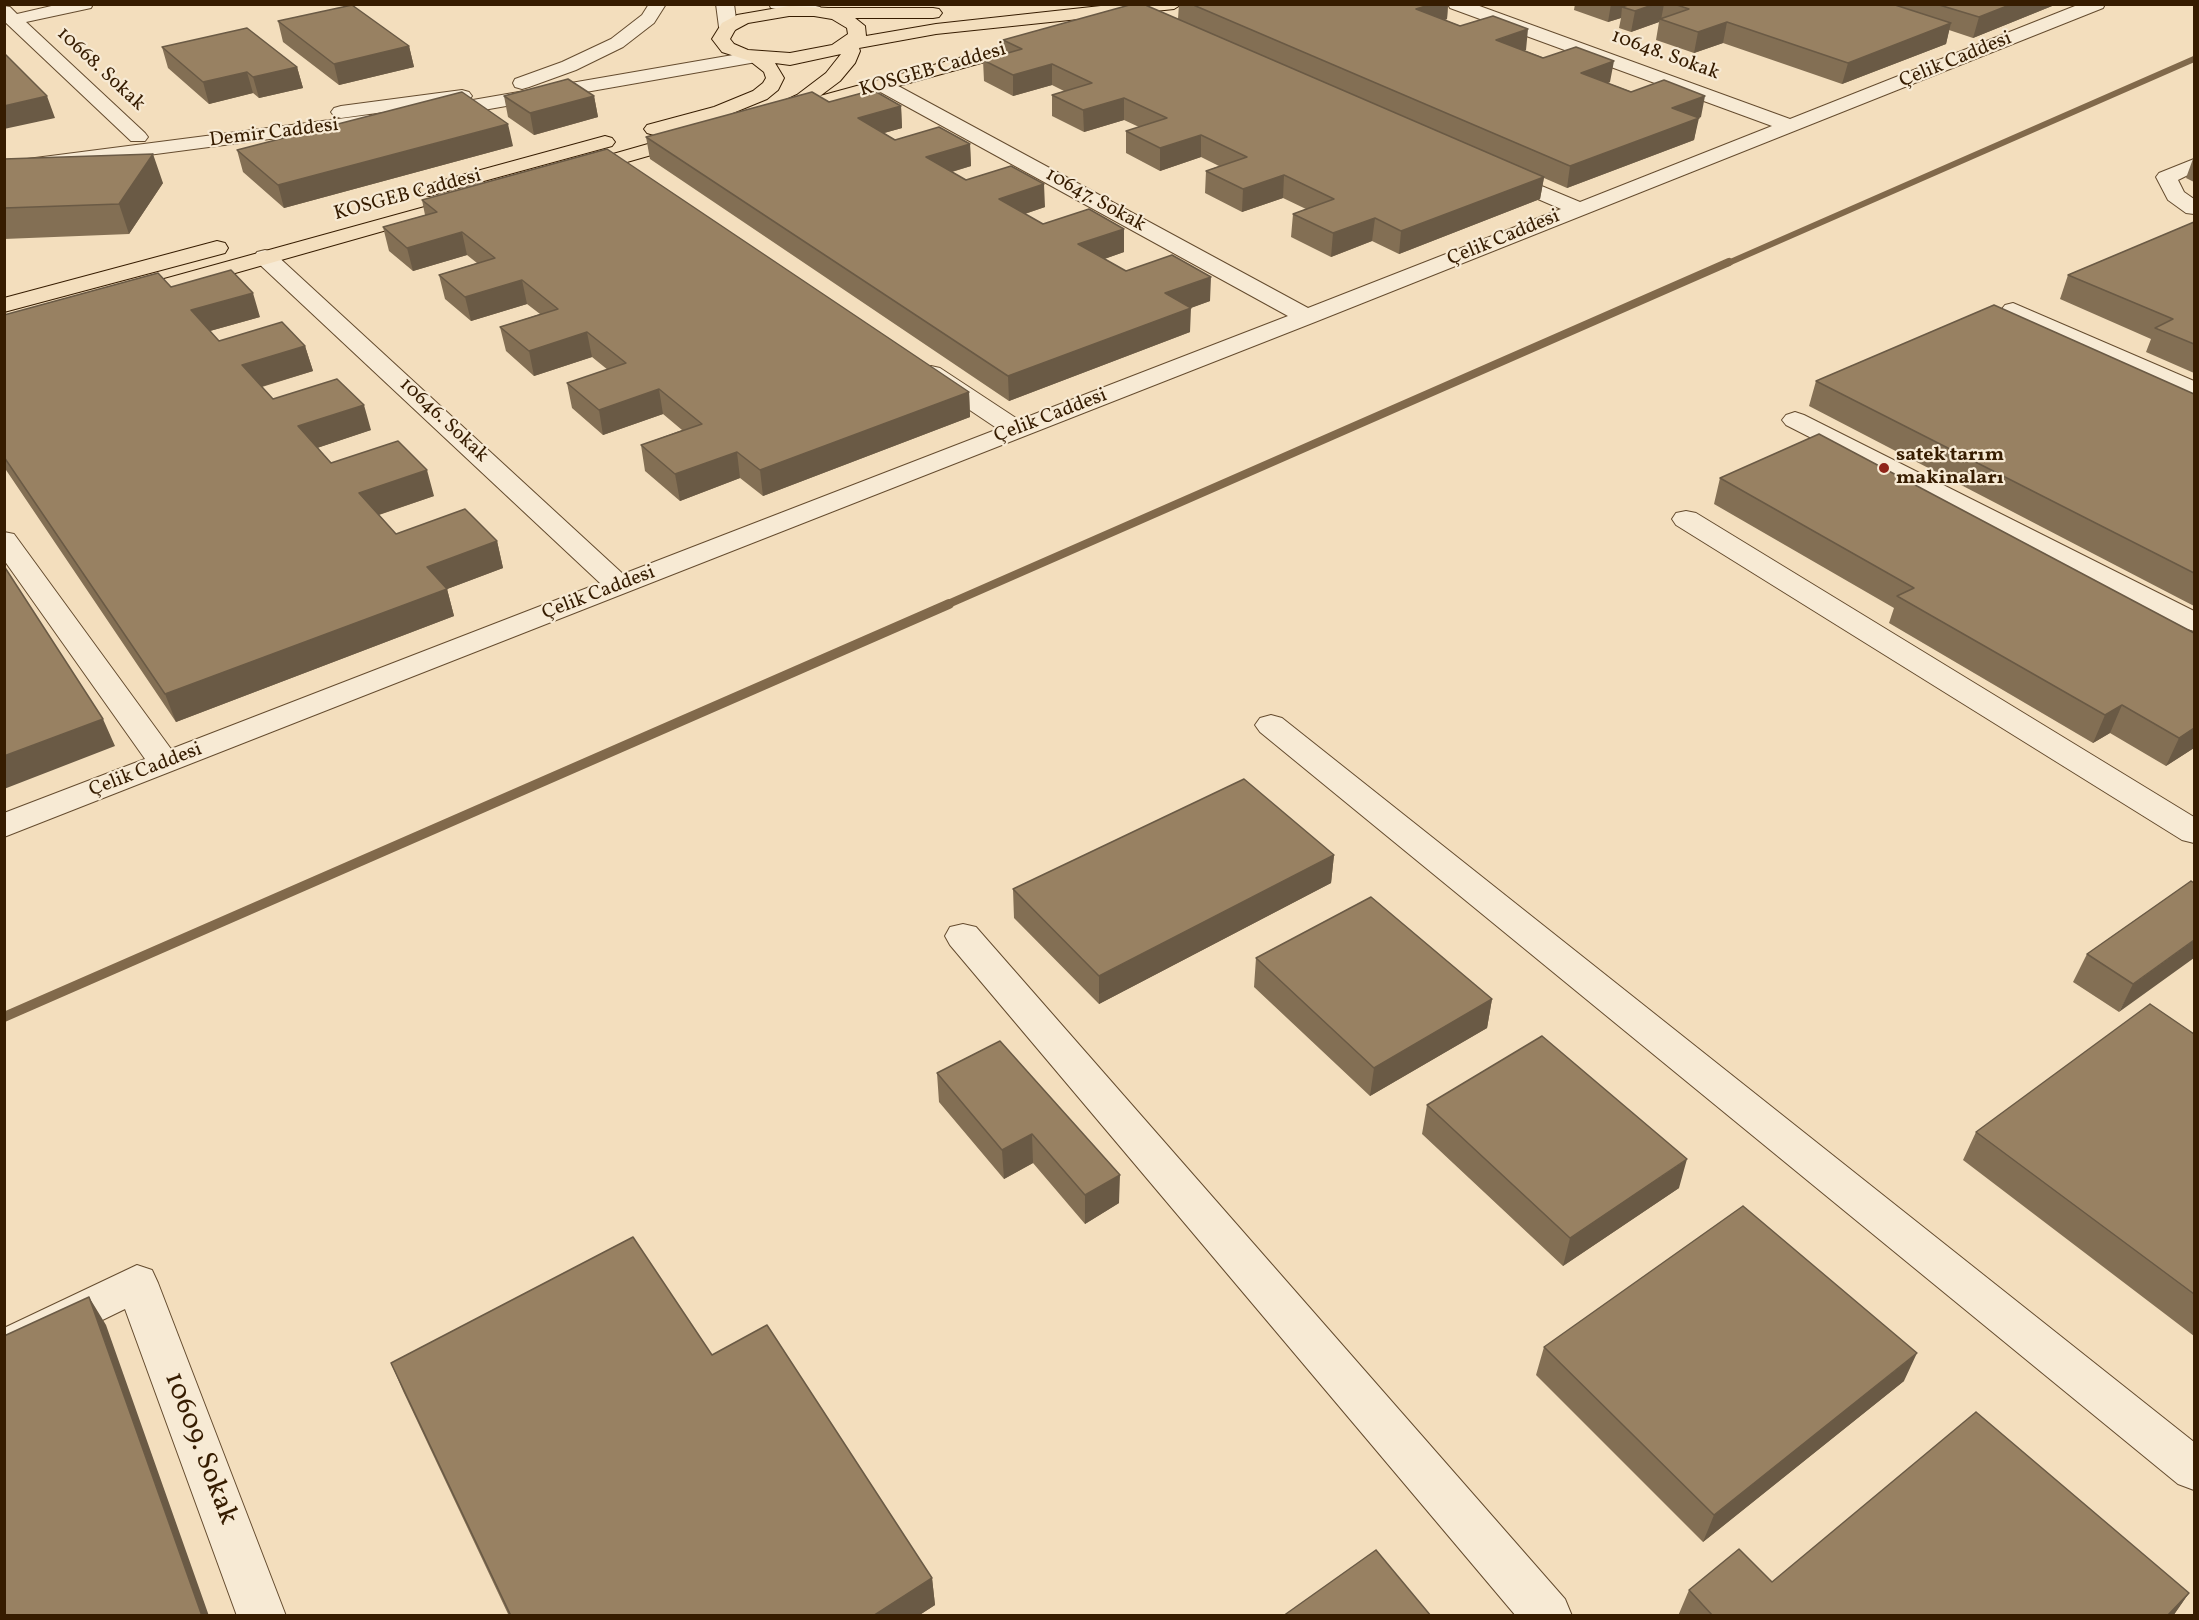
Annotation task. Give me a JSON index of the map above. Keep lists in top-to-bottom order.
{
  "streets": {
    "main road": ["KOSGEB Caddesi"],
    "street": [
      "10648. Sokak",
      "Çelik Caddesi",
      "10668. Sokak",
      "Demir Caddesi",
      "10647. Sokak",
      "10646. Sokak",
      "10609. Sokak"
    ]
  },
  "crossings": [
    ["10648. Sokak", "Çelik Caddesi"],
    ["Çelik Caddesi", "10647. Sokak"],
    ["Çelik Caddesi", "10646. Sokak"],
    ["10668. Sokak", "Demir Caddesi"],
    ["KOSGEB Caddesi", "Demir Caddesi"],
    ["KOSGEB Caddesi", "10647. Sokak"],
    ["KOSGEB Caddesi", "10646. Sokak"]
  ],
  "places": ["satek tarım makinaları"]
}
